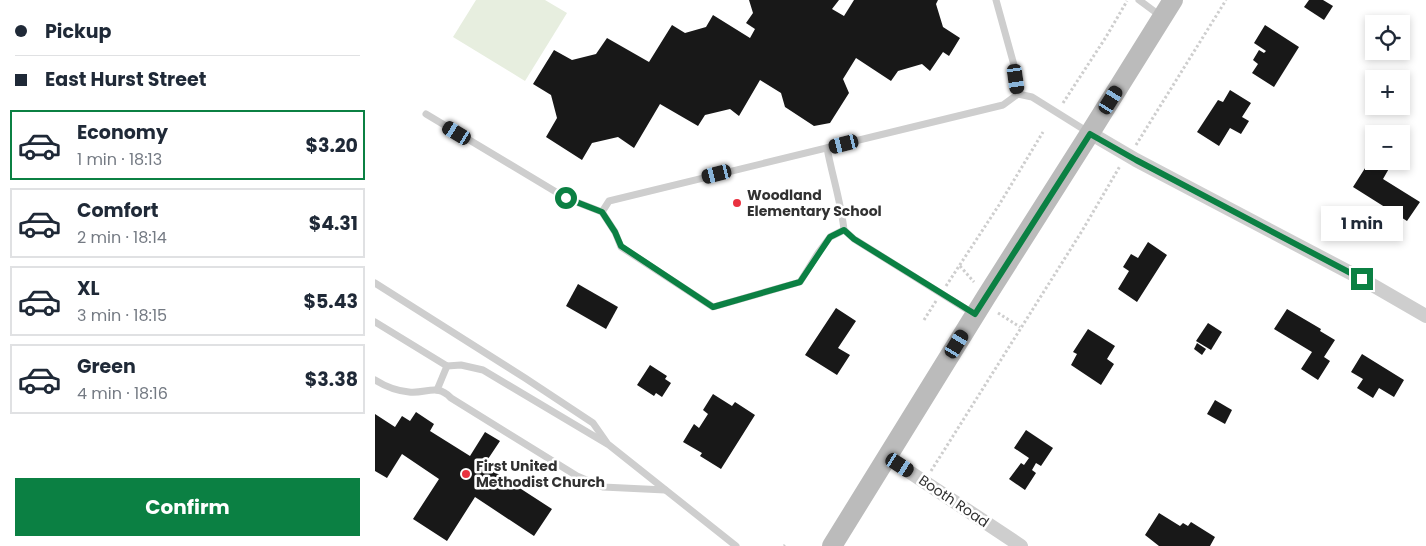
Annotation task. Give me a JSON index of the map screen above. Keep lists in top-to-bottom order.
{
  "streets": {
    "street": ["Booth Road"]
  },
  "places": ["Woodland Elementary School", "First United Methodist Church"],
  "page": {
    "banner": ["Pickup", "East Hurst Street"],
    "map_buttons": ["+", "−"],
    "list": [
      {
        "name": "Economy",
        "note": "1 min · 18:13",
        "value": "$3.20"
      },
      {
        "name": "Comfort",
        "note": "2 min · 18:14",
        "value": "$4.31"
      },
      {
        "name": "XL",
        "note": "3 min · 18:15",
        "value": "$5.43"
      },
      {
        "name": "Green",
        "note": "4 min · 18:16",
        "value": "$3.38"
      }
    ],
    "bubble": "1 min",
    "buttons": "Confirm"
  }
}
